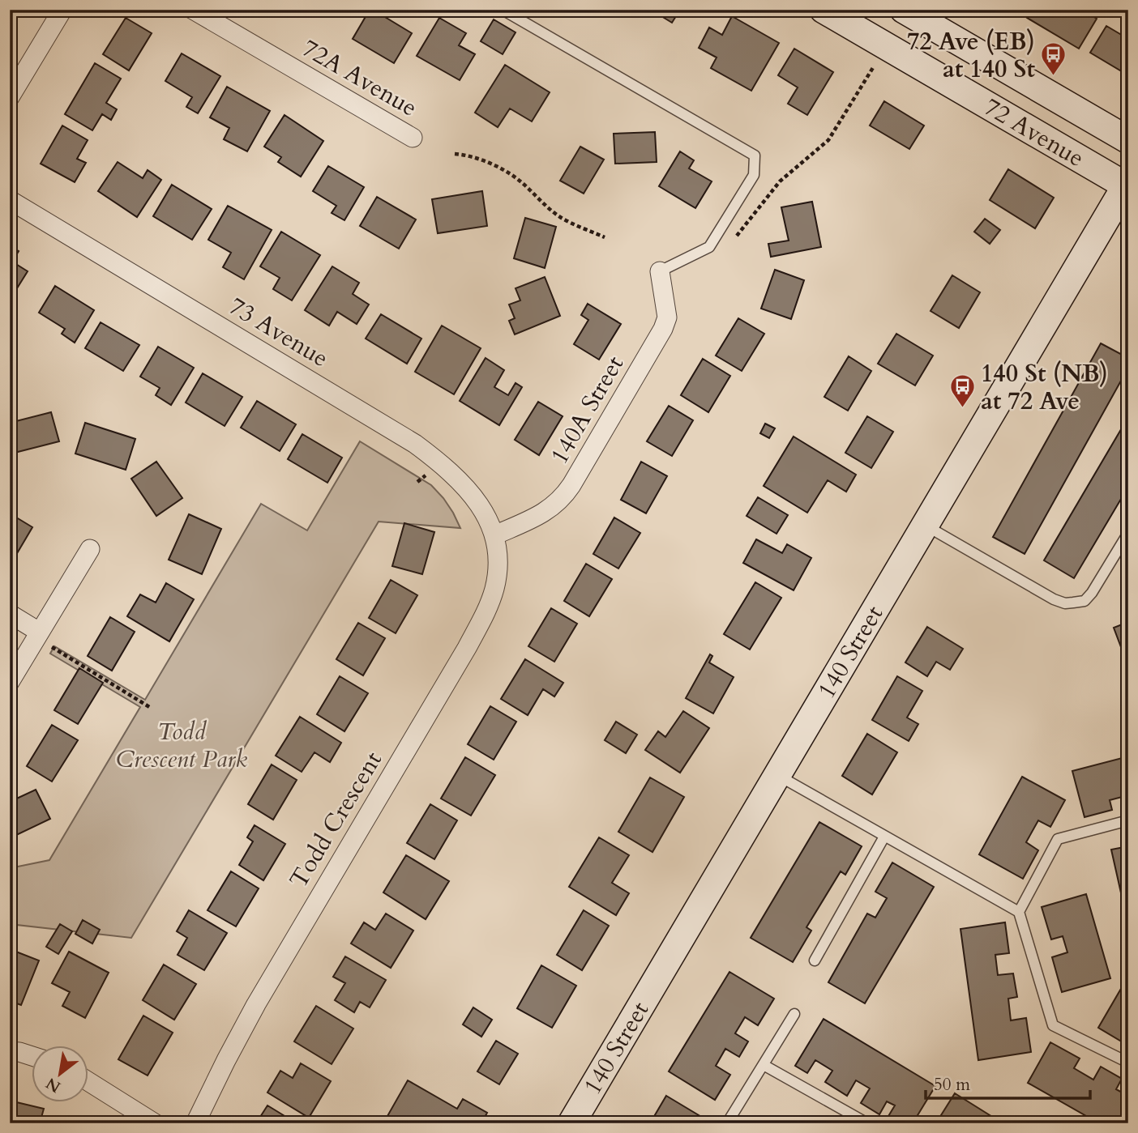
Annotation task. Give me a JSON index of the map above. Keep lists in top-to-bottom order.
{
  "streets": {
    "main road": ["72 Avenue", "140 Street"],
    "street": [
      "72A Avenue",
      "73 Avenue",
      "140A Street",
      "Todd Crescent"
    ]
  },
  "crossings": [
    ["72 Avenue", "140 Street"],
    ["73 Avenue", "140A Street"],
    ["73 Avenue", "Todd Crescent"],
    ["140A Street", "Todd Crescent"]
  ],
  "parks": ["Todd Crescent Park"],
  "places": {
    "bus stop": ["72 Ave (EB) at 140 St", "140 St (NB) at 72 Ave"]
  },
  "scale_bar": "50 m",
  "north": "bottom left"
}
